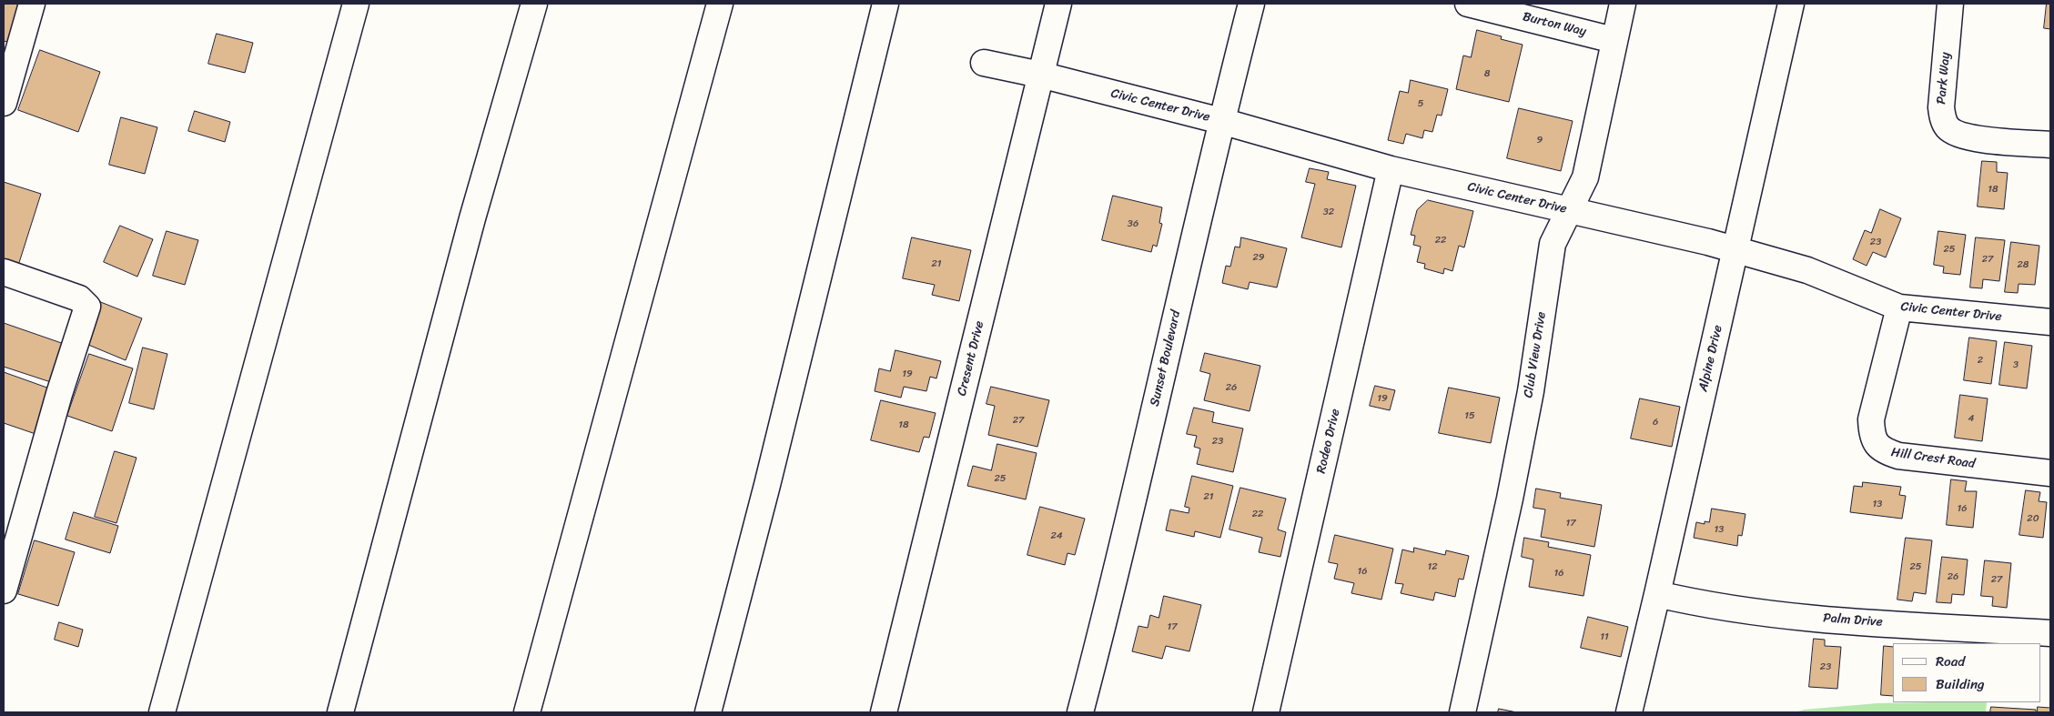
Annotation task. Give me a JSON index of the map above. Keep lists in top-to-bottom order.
{
  "streets": {
    "street": [
      "Burton Way",
      "Park Way",
      "Civic Center Drive",
      "Club View Drive",
      "Cresent Drive",
      "Sunset Boulevard",
      "Alpine Drive",
      "Rodeo Drive",
      "Hill Crest Road",
      "Palm Drive"
    ]
  },
  "crossings": [
    ["Burton Way", "Club View Drive"],
    ["Civic Center Drive", "Club View Drive"],
    ["Civic Center Drive", "Cresent Drive"],
    ["Civic Center Drive", "Sunset Boulevard"],
    ["Civic Center Drive", "Alpine Drive"],
    ["Civic Center Drive", "Rodeo Drive"],
    ["Civic Center Drive", "Hill Crest Road"],
    ["Alpine Drive", "Palm Drive"]
  ],
  "house_numbers": [
    "8",
    "5",
    "9",
    "18",
    "32",
    "36",
    "22",
    "23",
    "25",
    "29",
    "27",
    "21",
    "28",
    "2",
    "3",
    "19",
    "26",
    "19",
    "15",
    "4",
    "27",
    "6",
    "18",
    "23",
    "25",
    "21",
    "13",
    "16",
    "22",
    "20",
    "17",
    "13",
    "24",
    "12",
    "25",
    "16",
    "16",
    "26",
    "27",
    "17",
    "11",
    "23"
  ],
  "legend": ["Road", "Building"]
}
